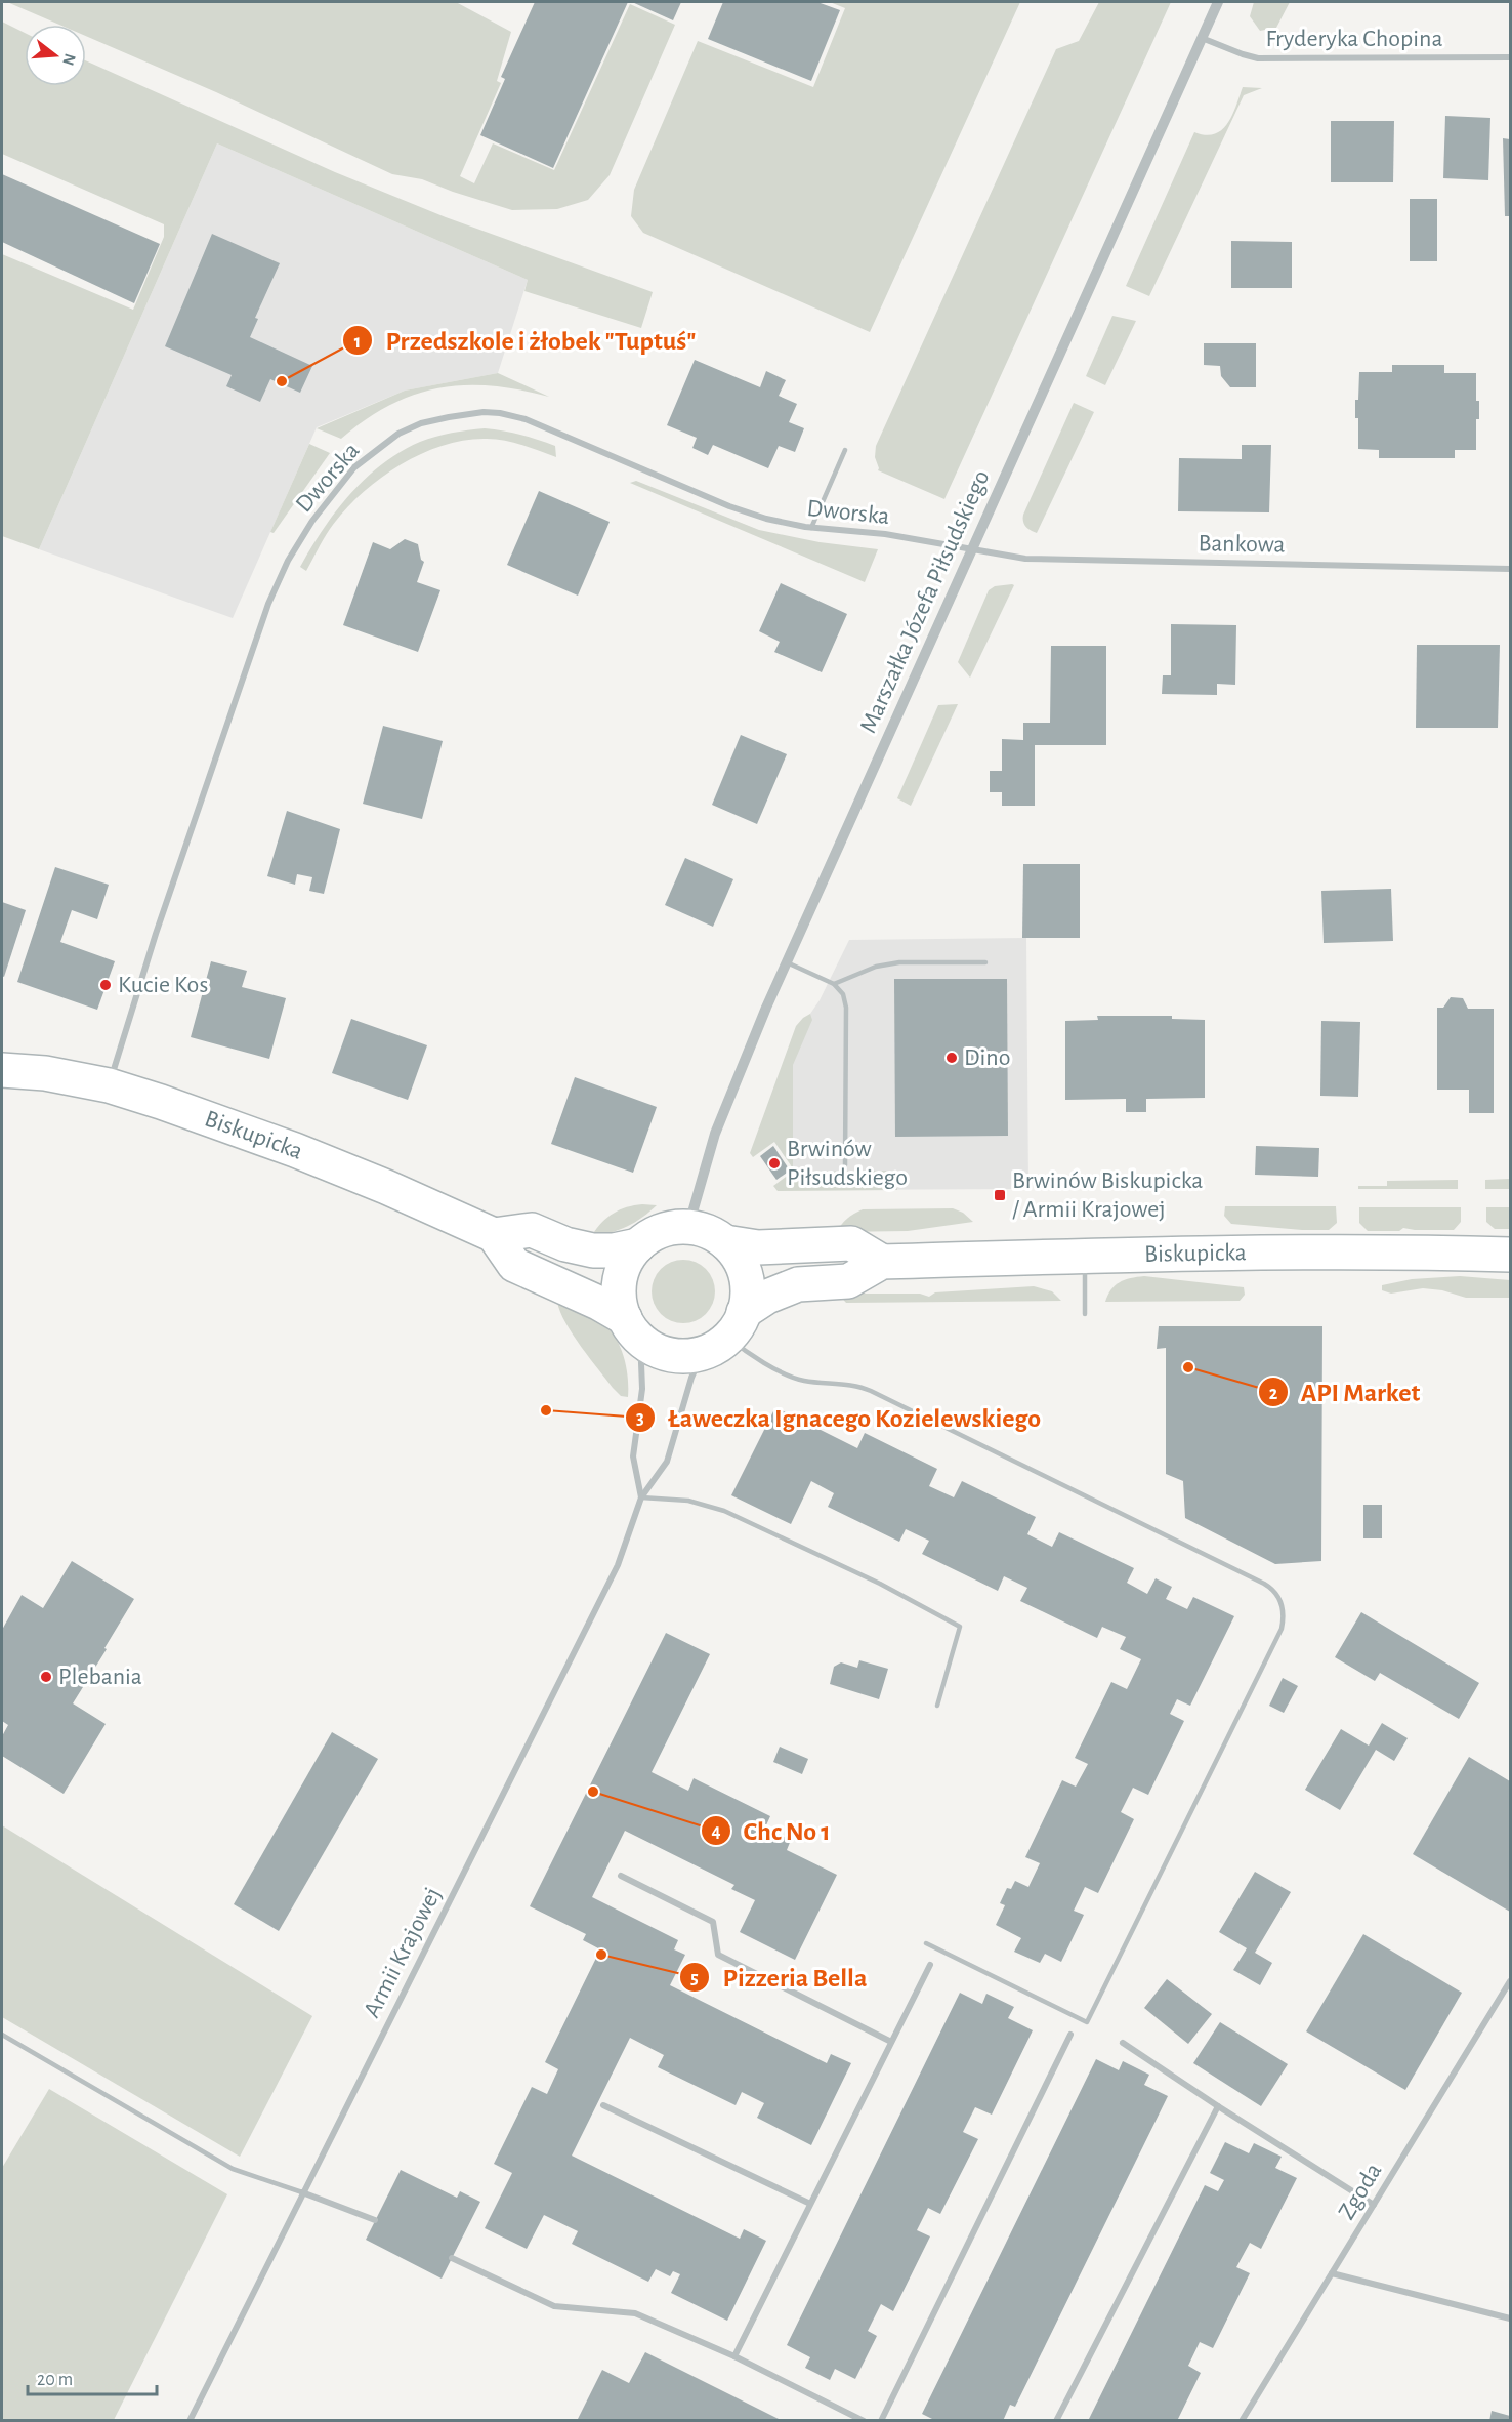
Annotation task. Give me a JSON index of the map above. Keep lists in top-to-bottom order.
{
  "streets": {
    "main road": ["Biskupicka"],
    "street": [
      "Fryderyka Chopina",
      "Dworska",
      "Bankowa",
      "Marszałka Józefa Piłsudskiego",
      "Armii Krajowej",
      "Zgoda"
    ]
  },
  "crossings": [
    ["Fryderyka Chopina", "Marszałka Józefa Piłsudskiego"],
    ["Dworska", "Bankowa"],
    ["Dworska", "Marszałka Józefa Piłsudskiego"],
    ["Dworska", "Biskupicka"],
    ["Bankowa", "Marszałka Józefa Piłsudskiego"],
    ["Marszałka Józefa Piłsudskiego", "Biskupicka"],
    ["Marszałka Józefa Piłsudskiego", "Armii Krajowej"],
    ["Biskupicka", "Armii Krajowej"]
  ],
  "places": {
    "other": [
      "Przedszkole i żłobek \"Tuptuś\"",
      "Kucie Kos",
      "Dino",
      "Brwinów Piłsudskiego",
      "API Market",
      "Ławeczka Ignacego Kozielewskiego",
      "Plebania",
      "Chc No 1",
      "Pizzeria Bella"
    ],
    "transit": ["Brwinów Biskupicka / Armii Krajowej"]
  },
  "scale_bar": "20 m",
  "north": "right"
}
